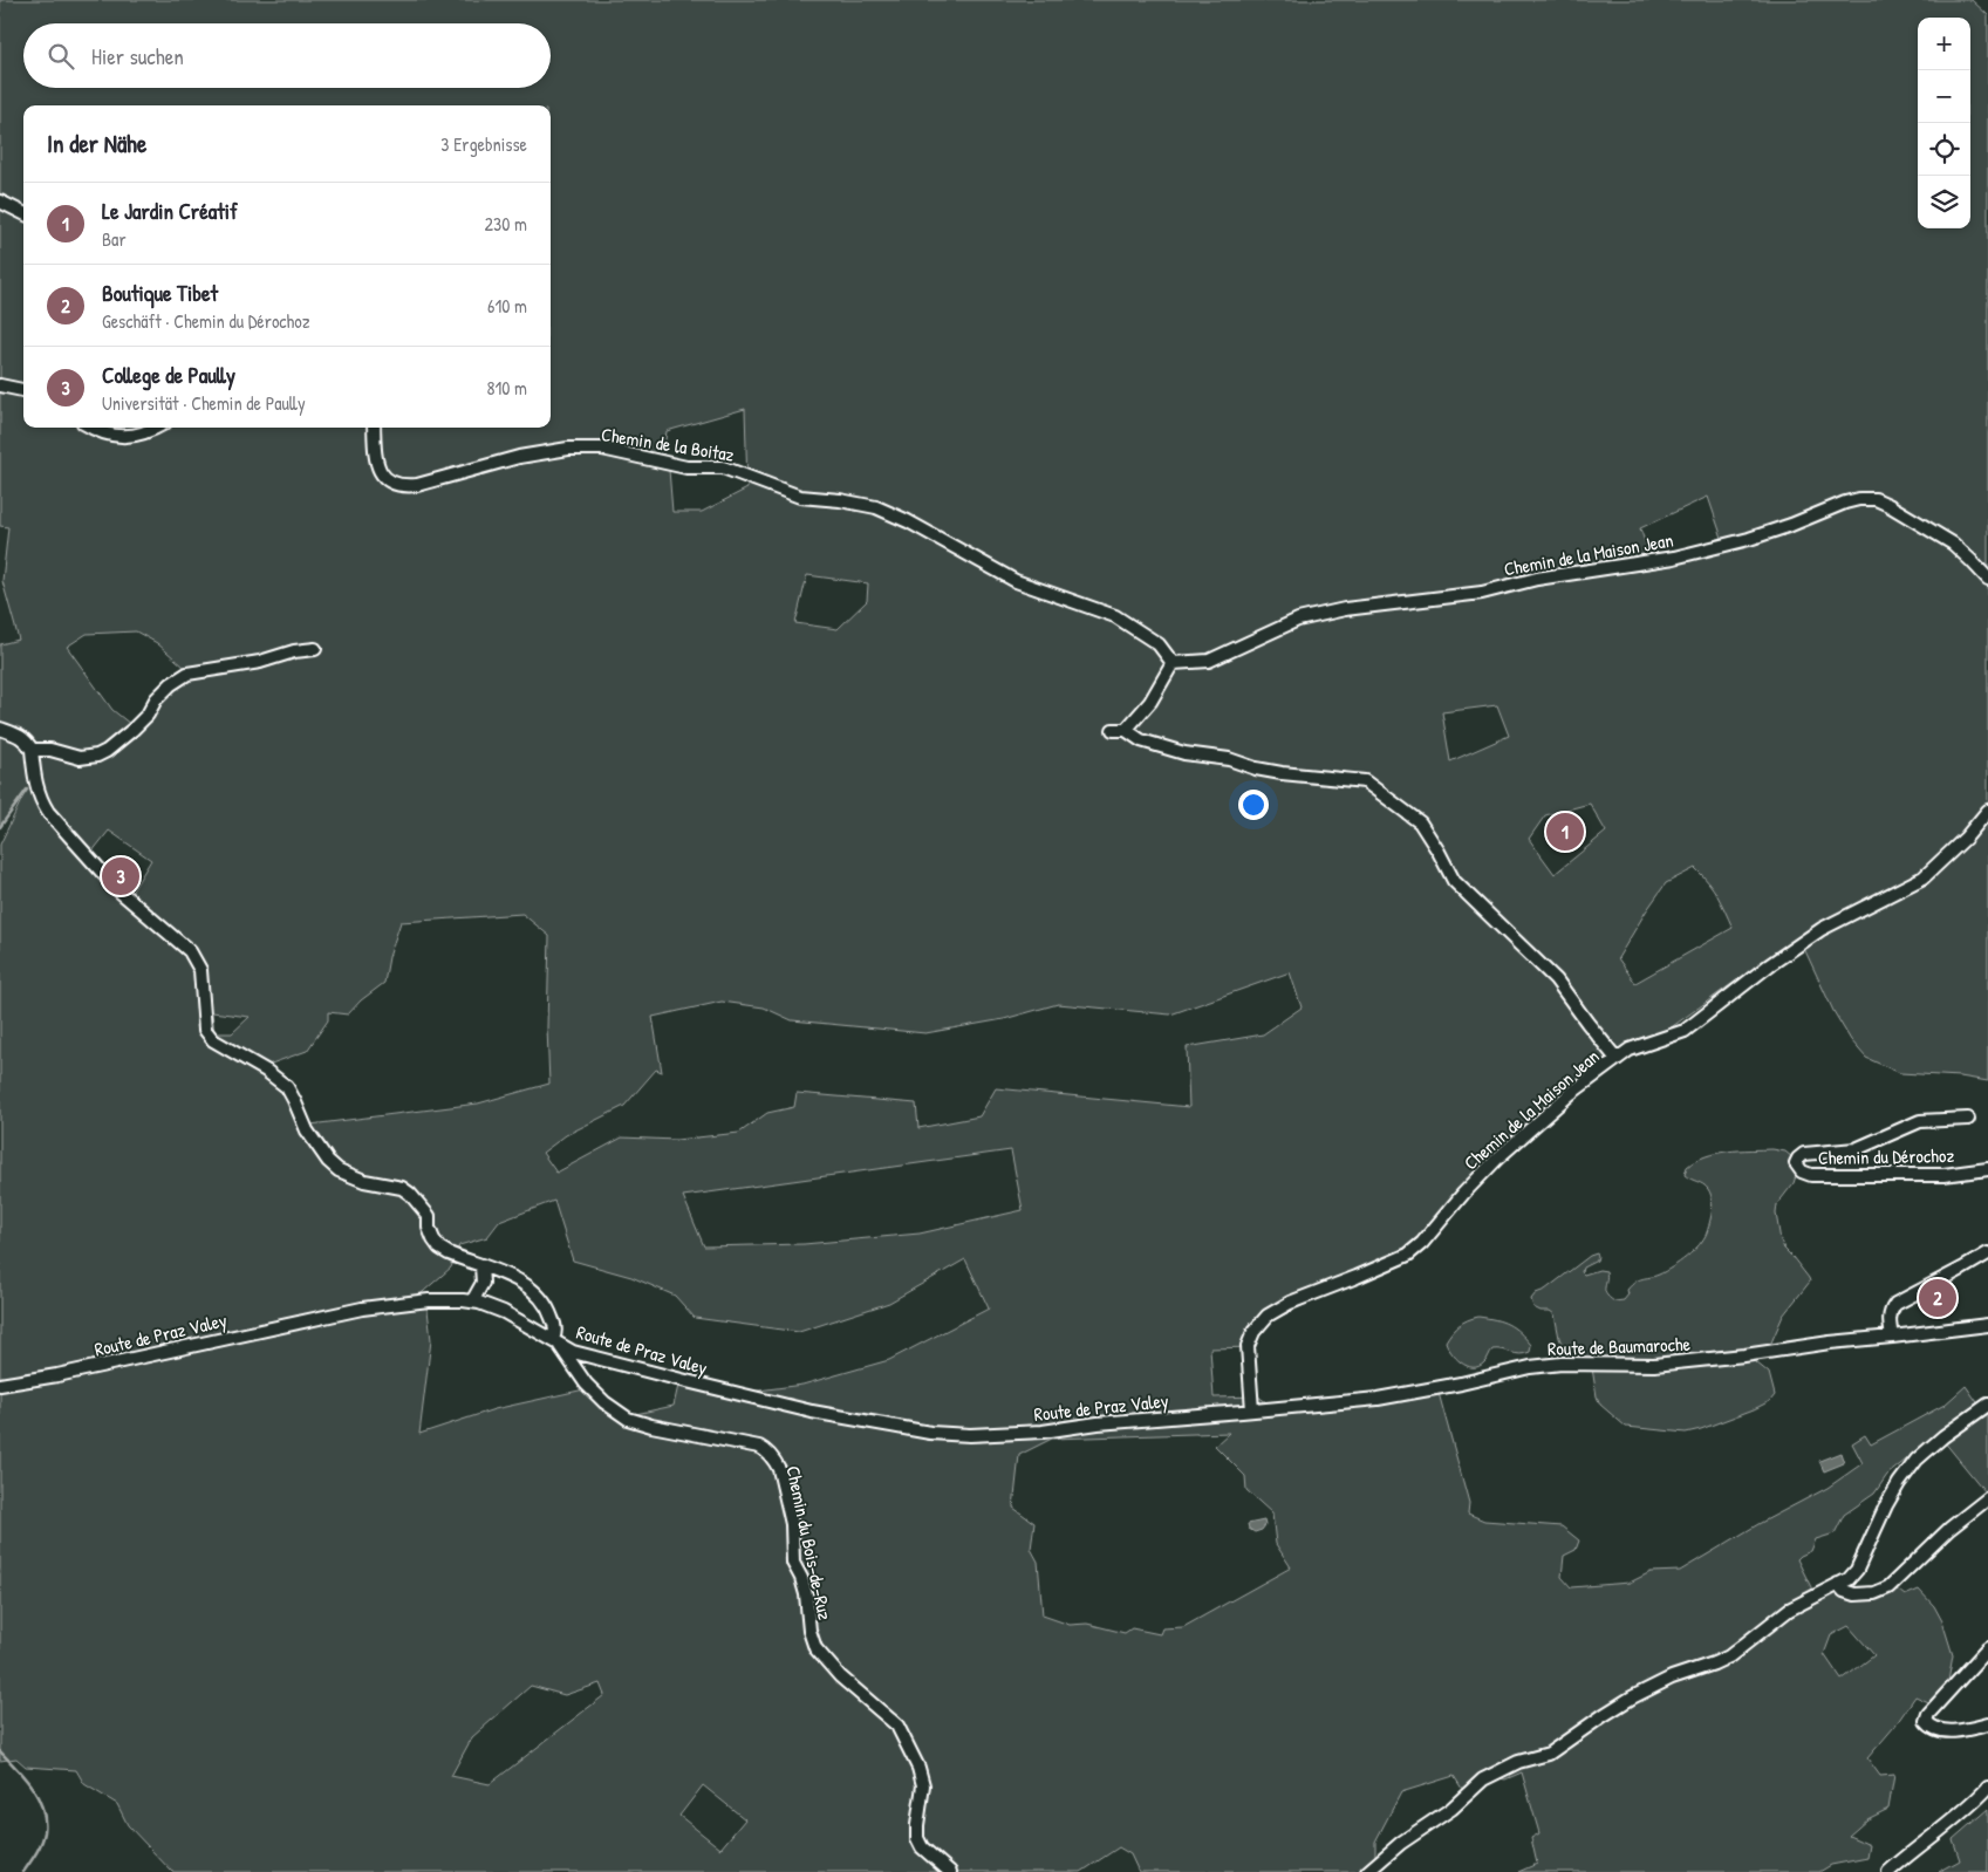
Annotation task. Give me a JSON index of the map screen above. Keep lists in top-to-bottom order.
{
  "streets": {
    "street": [
      "Chemin de la Boitaz",
      "Chemin de la Maison Jean",
      "Chemin du Dérochoz",
      "Route de Praz Valey",
      "Route de Baumaroche",
      "Chemin du Bois-de-Ruz"
    ]
  },
  "crossings": [
    ["Chemin de la Boitaz", "Chemin de la Maison Jean"],
    ["Chemin de la Maison Jean", "Route de Praz Valey"],
    ["Chemin de la Maison Jean", "Route de Baumaroche"],
    ["Route de Praz Valey", "Route de Baumaroche"],
    ["Route de Praz Valey", "Chemin du Bois-de-Ruz"]
  ],
  "page": {
    "map_buttons": ["+", "−"],
    "search": "Hier suchen",
    "heading": ["In der Nähe", "3 Ergebnisse"],
    "list": [
      {
        "mark": "1",
        "name": "Le Jardin Créatif",
        "note": "Bar",
        "value": "230 m"
      },
      {
        "mark": "2",
        "name": "Boutique Tibet",
        "note": "Geschäft · Chemin du Dérochoz",
        "value": "610 m"
      },
      {
        "mark": "3",
        "name": "College de Paully",
        "note": "Universität · Chemin de Paully",
        "value": "810 m"
      }
    ],
    "pins": ["1", "3", "2"]
  }
}
